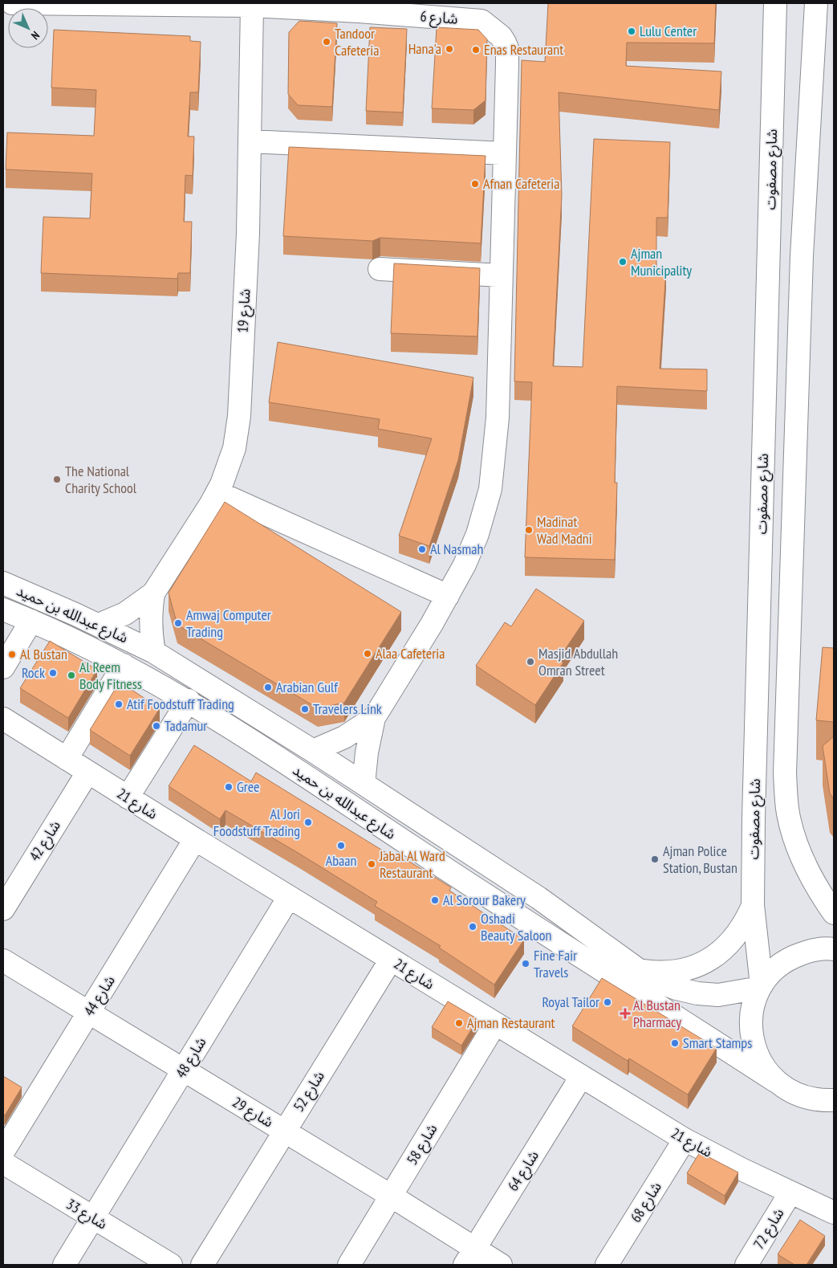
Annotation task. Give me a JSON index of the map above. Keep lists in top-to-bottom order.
{
  "streets": {
    "street": [
      "شارع 6",
      "شارع مصفوت",
      "شارع 19",
      "شارع عبدالله بن حميد",
      "شارع 21",
      "شارع 42",
      "شارع 44",
      "شارع 48",
      "شارع 52",
      "شارع 29",
      "شارع 58",
      "شارع 64",
      "شارع 68",
      "شارع 33",
      "شارع 72"
    ]
  },
  "crossings": [
    ["شارع 6", "شارع 19"],
    ["شارع مصفوت", "شارع عبدالله بن حميد"],
    ["شارع 19", "شارع عبدالله بن حميد"],
    ["شارع 21", "شارع 42"],
    ["شارع 21", "شارع 44"],
    ["شارع 21", "شارع 48"],
    ["شارع 21", "شارع 52"],
    ["شارع 21", "شارع 58"],
    ["شارع 21", "شارع 64"],
    ["شارع 21", "شارع 68"],
    ["شارع 21", "شارع 72"],
    ["شارع 44", "شارع 29"],
    ["شارع 48", "شارع 29"],
    ["شارع 48", "شارع 33"],
    ["شارع 52", "شارع 29"],
    ["شارع 29", "شارع 58"],
    ["شارع 29", "شارع 64"]
  ],
  "places": {
    "other": [
      "Lulu Center",
      "Tandoor Cafeteria",
      "Hana'a",
      "Enas Restaurant",
      "Afnan Cafeteria",
      "Ajman Municipality",
      "The National Charity School",
      "Madinat Wad Madni",
      "Al Nasmah",
      "Amwaj Computer Trading",
      "Alaa Cafeteria",
      "Al Bustan",
      "Masjid Abdullah Omran Street",
      "Rock",
      "Al Reem Body Fitness",
      "Arabian Gulf",
      "Atif Foodstuff Trading",
      "Travelers Link",
      "Tadamur",
      "Gree",
      "Al Jori Foodstuff Trading",
      "Abaan",
      "Ajman Police Station, Bustan",
      "Jabal Al Ward Restaurant",
      "Al Sorour Bakery",
      "Oshadi Beauty Saloon",
      "Fine Fair Travels",
      "Royal Tailor",
      "Ajman Restaurant",
      "Smart Stamps"
    ],
    "health": ["Al Bustan Pharmacy"]
  },
  "north": "bottom right"
}
